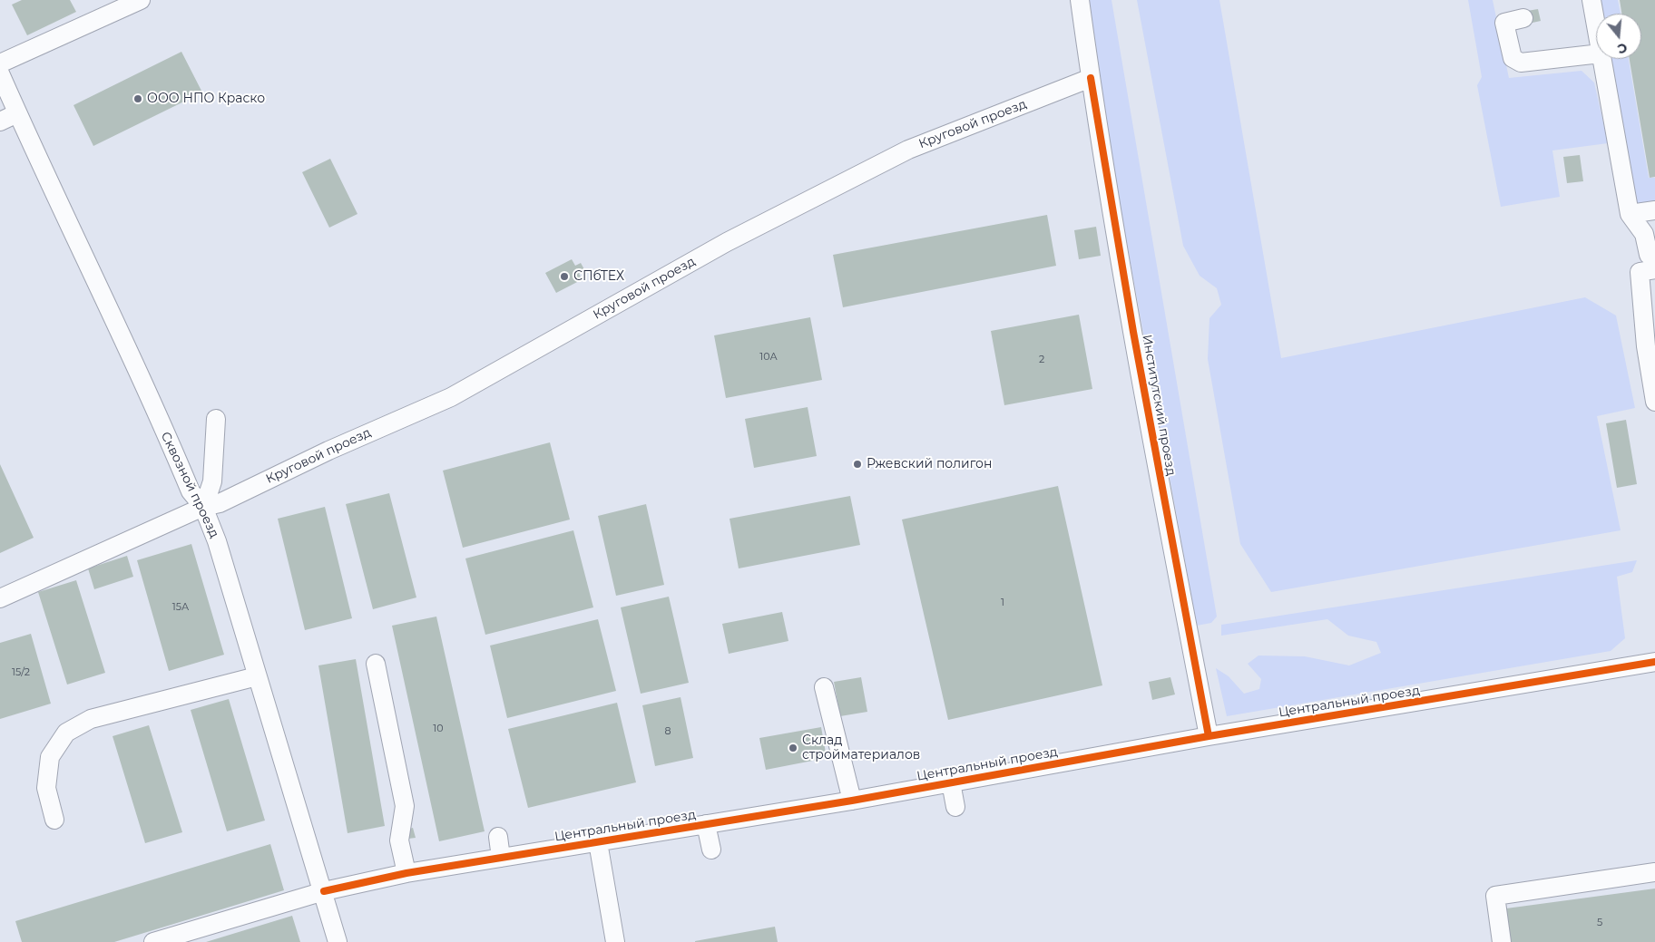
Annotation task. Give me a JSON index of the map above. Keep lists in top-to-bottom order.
{
  "streets": {
    "street": [
      "Круговой проезд",
      "Институтский проезд",
      "Сквозной проезд",
      "Центральный проезд"
    ]
  },
  "crossings": [
    ["Круговой проезд", "Институтский проезд"],
    ["Круговой проезд", "Сквозной проезд"],
    ["Институтский проезд", "Центральный проезд"],
    ["Сквозной проезд", "Центральный проезд"]
  ],
  "places": [
    "ООО НПО Краско",
    "СПбТЕХ",
    "Ржевский полигон",
    "Склад стройматериалов"
  ],
  "house_numbers": [
    "10А",
    "2",
    "1",
    "15А",
    "15/2",
    "10",
    "8",
    "5"
  ],
  "north": "bottom"
}
